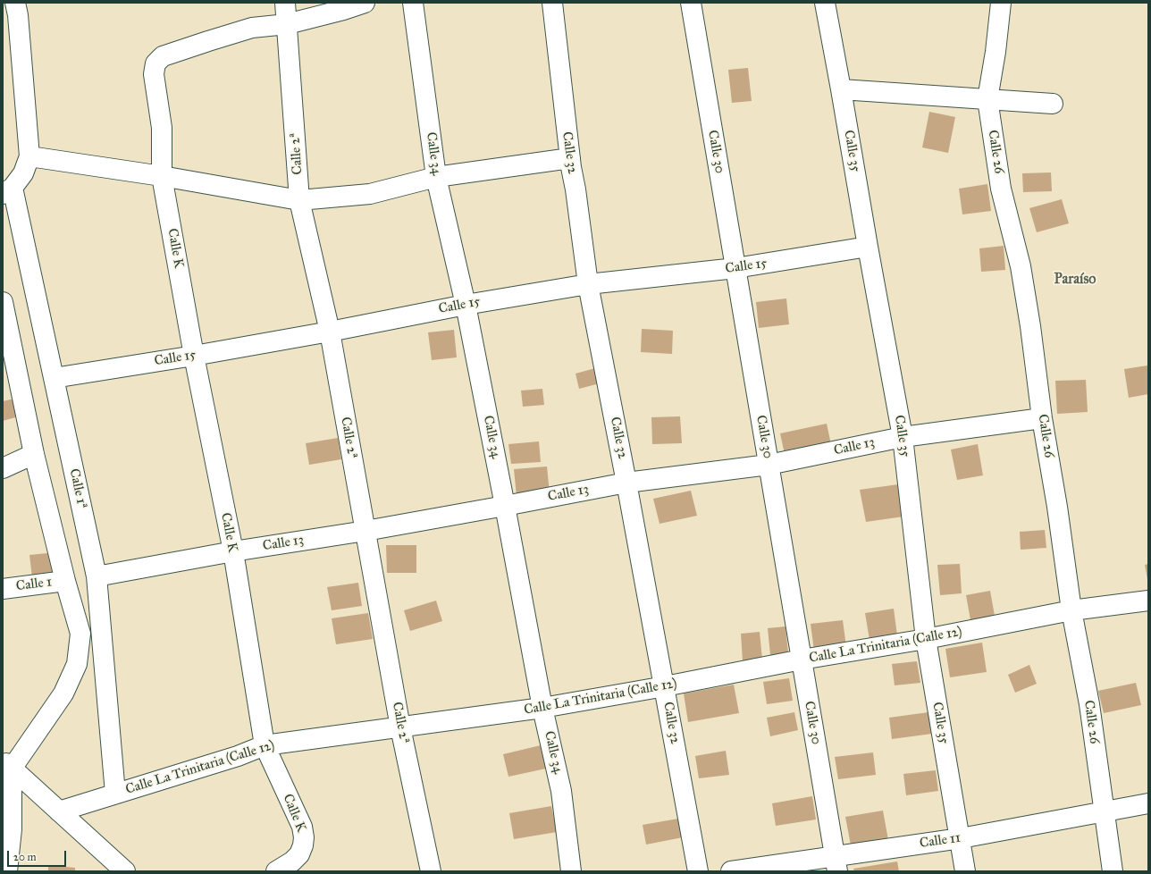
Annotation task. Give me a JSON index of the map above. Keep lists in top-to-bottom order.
{
  "streets": {
    "street": [
      "Calle 35",
      "Calle 30",
      "Calle 26",
      "Calle 32",
      "Calle 2ª",
      "Calle 34",
      "Calle K",
      "Calle 15",
      "Calle 13",
      "Calle 1ª",
      "Calle 1",
      "Calle La Trinitaria (Calle 12)",
      "Calle 11"
    ]
  },
  "crossings": [
    ["Calle 35", "Calle 15"],
    ["Calle 35", "Calle 13"],
    ["Calle 35", "Calle La Trinitaria (Calle 12)"],
    ["Calle 35", "Calle 11"],
    ["Calle 30", "Calle 15"],
    ["Calle 30", "Calle 13"],
    ["Calle 30", "Calle La Trinitaria (Calle 12)"],
    ["Calle 30", "Calle 11"],
    ["Calle 26", "Calle 13"],
    ["Calle 26", "Calle La Trinitaria (Calle 12)"],
    ["Calle 26", "Calle 11"],
    ["Calle 32", "Calle 15"],
    ["Calle 32", "Calle 13"],
    ["Calle 32", "Calle La Trinitaria (Calle 12)"],
    ["Calle 2ª", "Calle K"],
    ["Calle 2ª", "Calle 15"],
    ["Calle 2ª", "Calle 13"],
    ["Calle 2ª", "Calle La Trinitaria (Calle 12)"],
    ["Calle 34", "Calle 15"],
    ["Calle 34", "Calle 13"],
    ["Calle 34", "Calle La Trinitaria (Calle 12)"],
    ["Calle K", "Calle 15"],
    ["Calle K", "Calle 13"],
    ["Calle K", "Calle La Trinitaria (Calle 12)"],
    ["Calle 15", "Calle 1ª"],
    ["Calle 13", "Calle 1ª"],
    ["Calle 1ª", "Calle La Trinitaria (Calle 12)"]
  ],
  "districts": ["Paraíso"],
  "scale_bar": "20 m"
}
